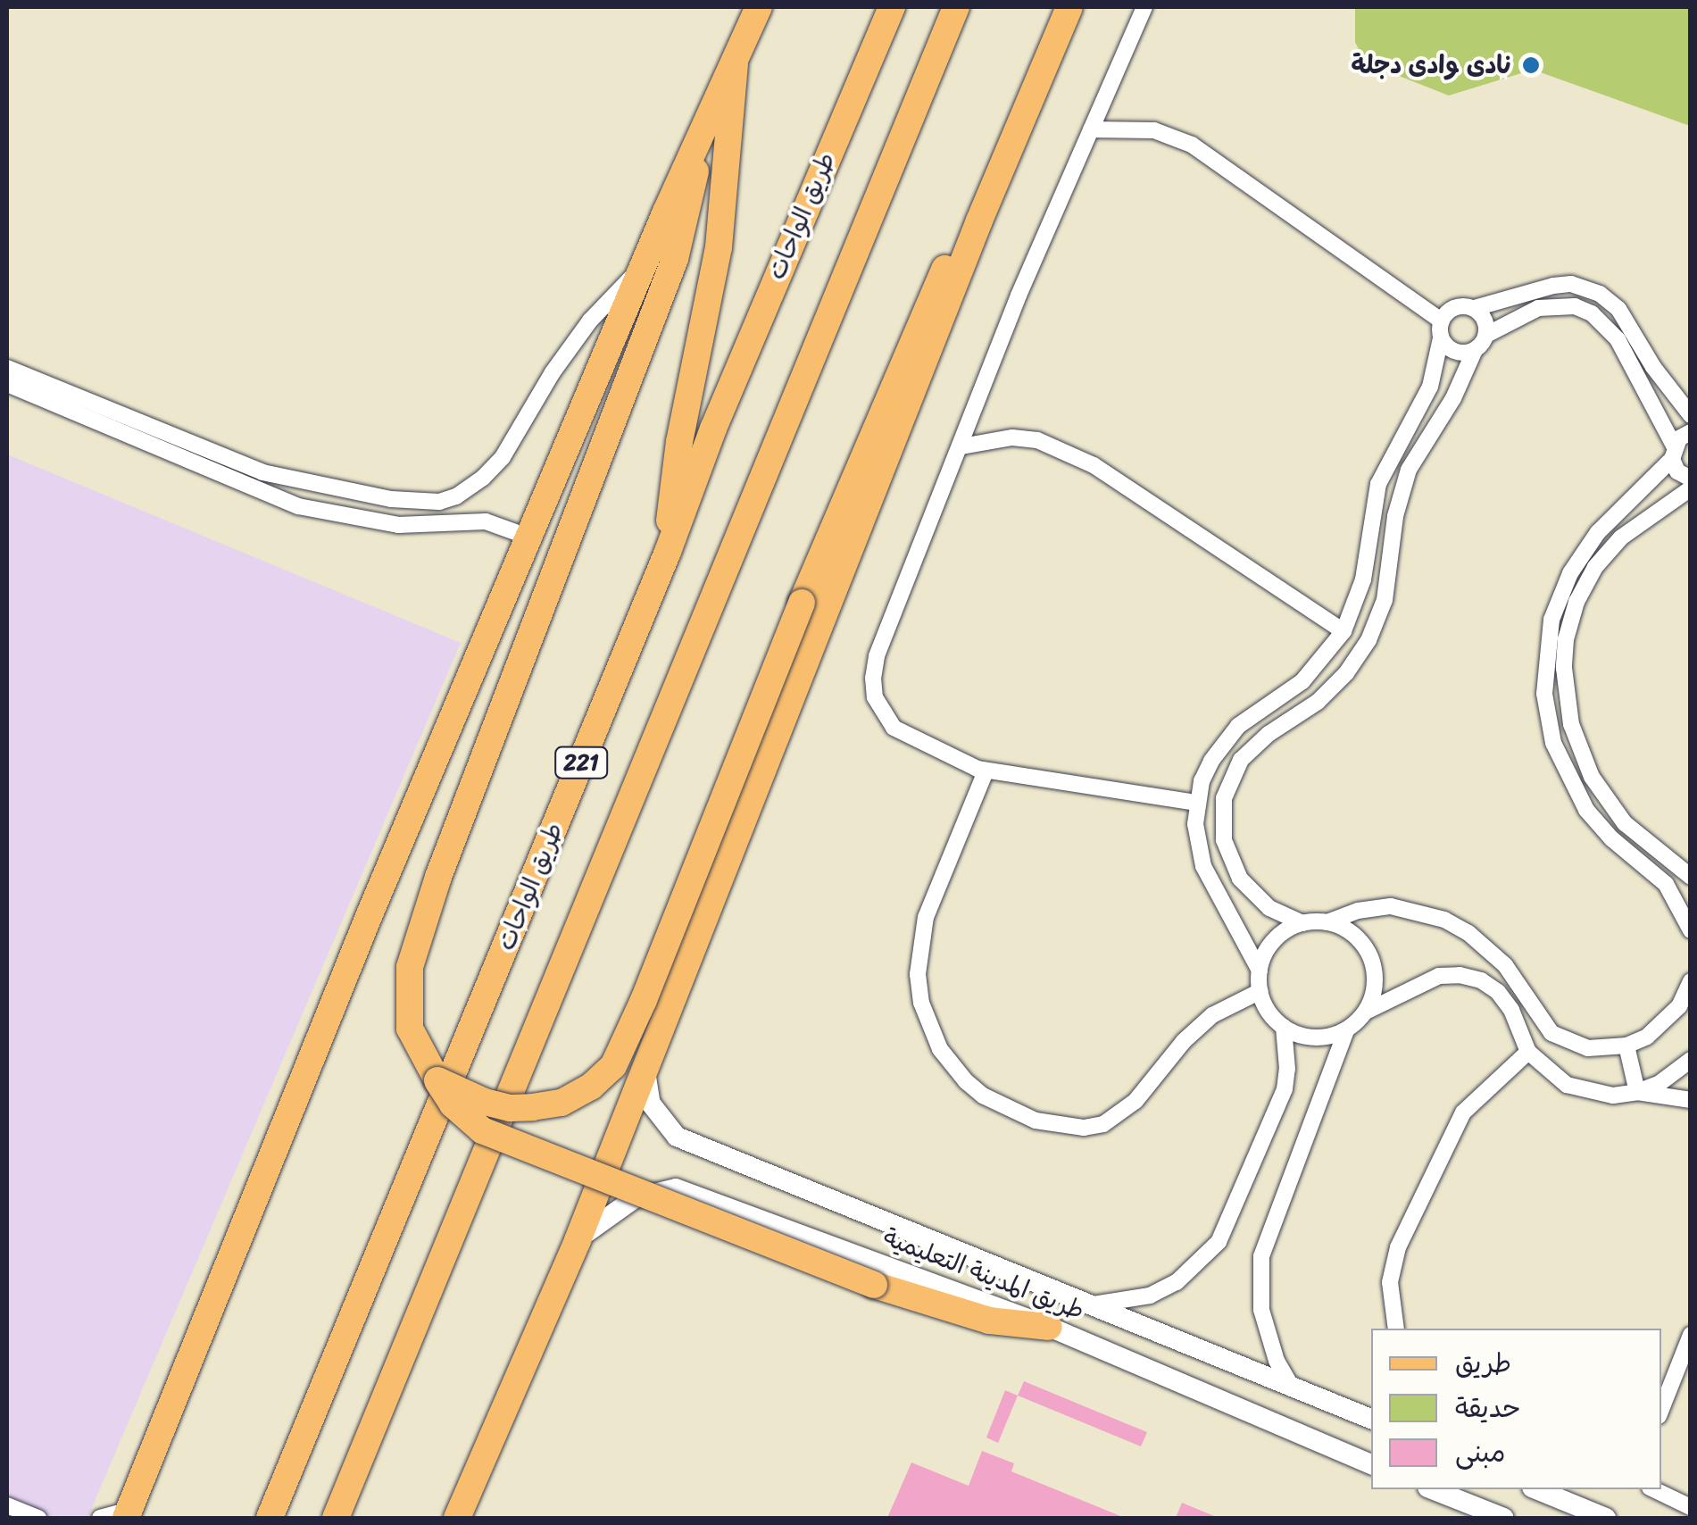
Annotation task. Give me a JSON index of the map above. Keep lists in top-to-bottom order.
{
  "streets": {
    "main road": ["طريق الواحات", "221"],
    "street": ["طريق المدينة التعليمية"]
  },
  "places": ["نادى وادى دجلة"],
  "legend": ["طريق", "حديقة", "مبنى"]
}
